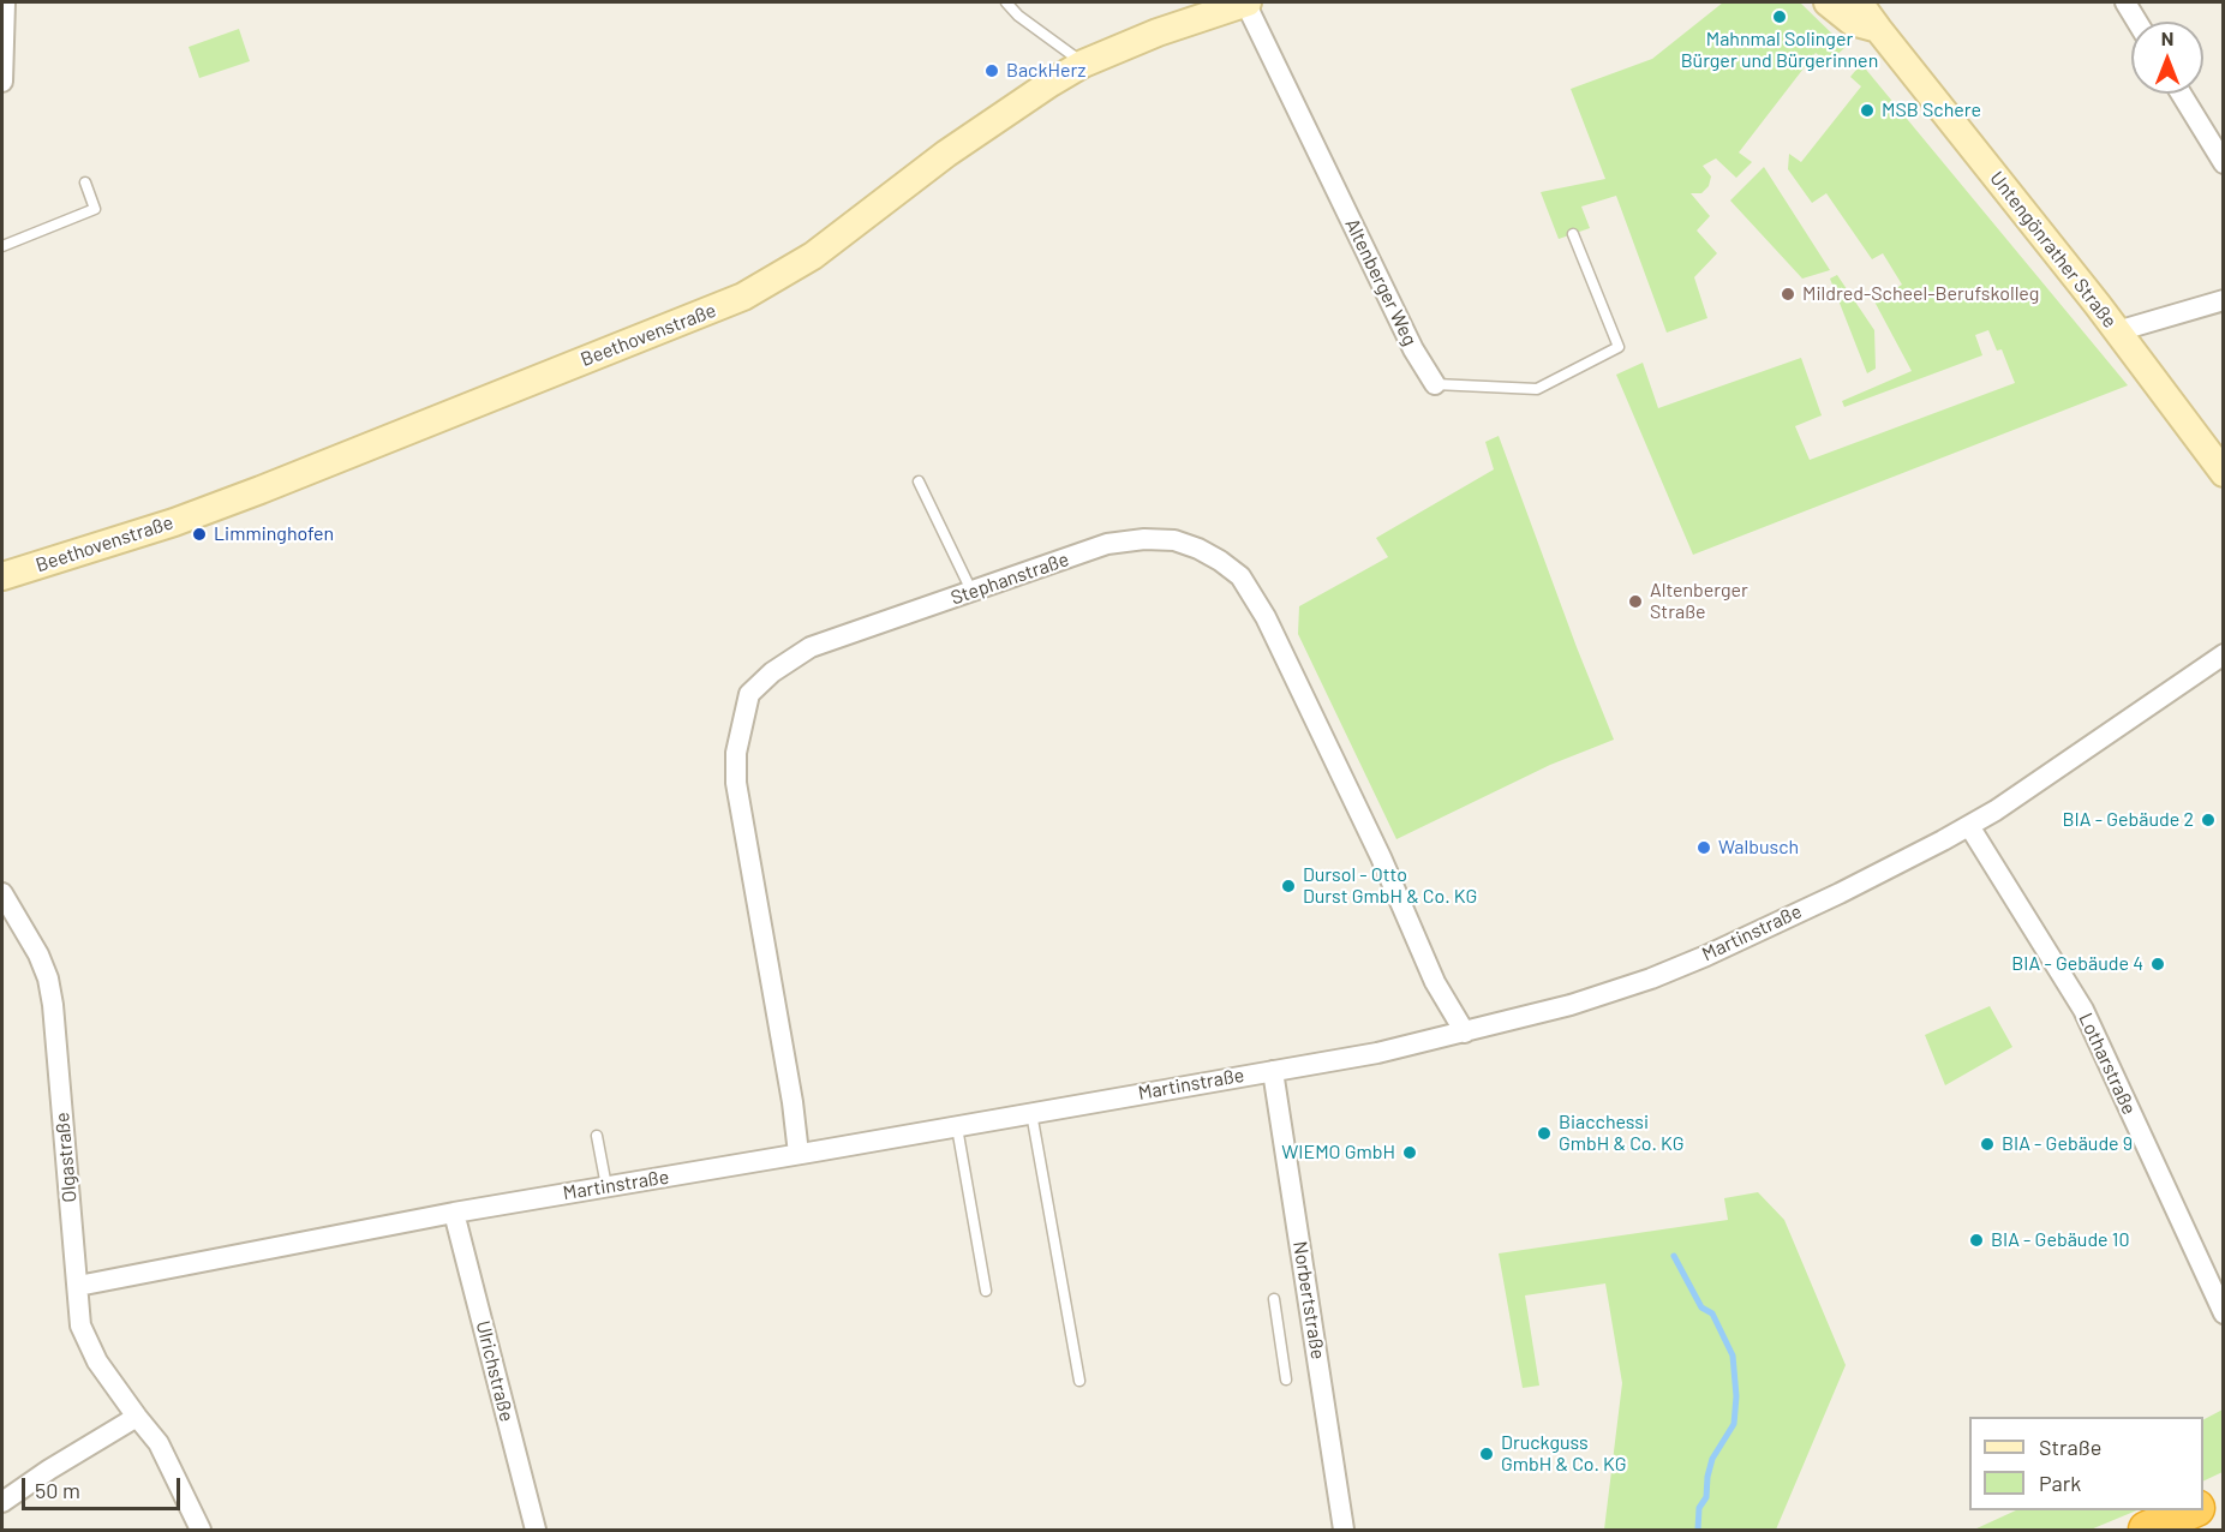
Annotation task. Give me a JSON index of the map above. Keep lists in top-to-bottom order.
{
  "streets": {
    "main road": ["Untengönrather Straße", "Beethovenstraße"],
    "street": [
      "Altenberger Weg",
      "Stephanstraße",
      "Martinstraße",
      "Lotharstraße",
      "Olgastraße",
      "Norbertstraße",
      "Ulrichstraße"
    ]
  },
  "crossings": [
    ["Altenberger Weg", "Beethovenstraße"],
    ["Stephanstraße", "Martinstraße"],
    ["Martinstraße", "Lotharstraße"],
    ["Martinstraße", "Olgastraße"],
    ["Martinstraße", "Norbertstraße"],
    ["Martinstraße", "Ulrichstraße"]
  ],
  "places": [
    "Mahnmal Solinger Bürger und Bürgerinnen",
    "BackHerz",
    "MSB Schere",
    "Mildred-Scheel-Berufskolleg",
    "Limminghofen",
    "Altenberger Straße",
    "BIA - Gebäude 2",
    "Walbusch",
    "Dursol - Otto Durst GmbH & Co. KG",
    "BIA - Gebäude 4",
    "Biacchessi GmbH & Co. KG",
    "BIA - Gebäude 9",
    "WIEMO GmbH",
    "BIA - Gebäude 10",
    "Druckguss GmbH & Co. KG"
  ],
  "legend": ["Straße", "Park"],
  "scale_bar": "50 m",
  "north": "top"
}
